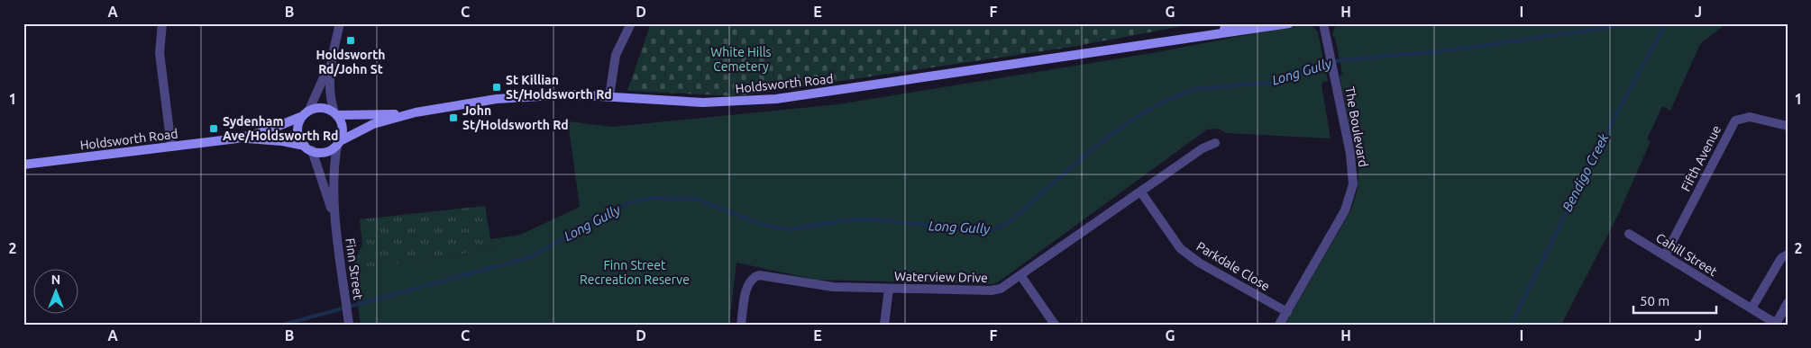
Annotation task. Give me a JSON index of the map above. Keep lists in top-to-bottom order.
{
  "streets": {
    "main road": ["Holdsworth Road"],
    "street": [
      "The Boulevard",
      "Fifth Avenue",
      "Cahill Street",
      "Parkdale Close",
      "Finn Street",
      "Waterview Drive"
    ]
  },
  "crossings": [
    ["Holdsworth Road", "Finn Street"],
    ["The Boulevard", "Parkdale Close"],
    ["Fifth Avenue", "Cahill Street"],
    ["Parkdale Close", "Waterview Drive"]
  ],
  "water": ["Long Gully", "Bendigo Creek"],
  "parks": ["White Hills Cemetery", "Finn Street Recreation Reserve"],
  "places": {
    "transit": [
      "Holdsworth Rd/John St",
      "St Killian St/Holdsworth Rd",
      "John St/Holdsworth Rd",
      "Sydenham Ave/Holdsworth Rd"
    ]
  },
  "scale_bar": "50 m",
  "north": "top",
  "grid": {
    "columns": [
      "A",
      "B",
      "C",
      "D",
      "E",
      "F",
      "G",
      "H",
      "I",
      "J"
    ],
    "rows": ["1", "2"]
  }
}
